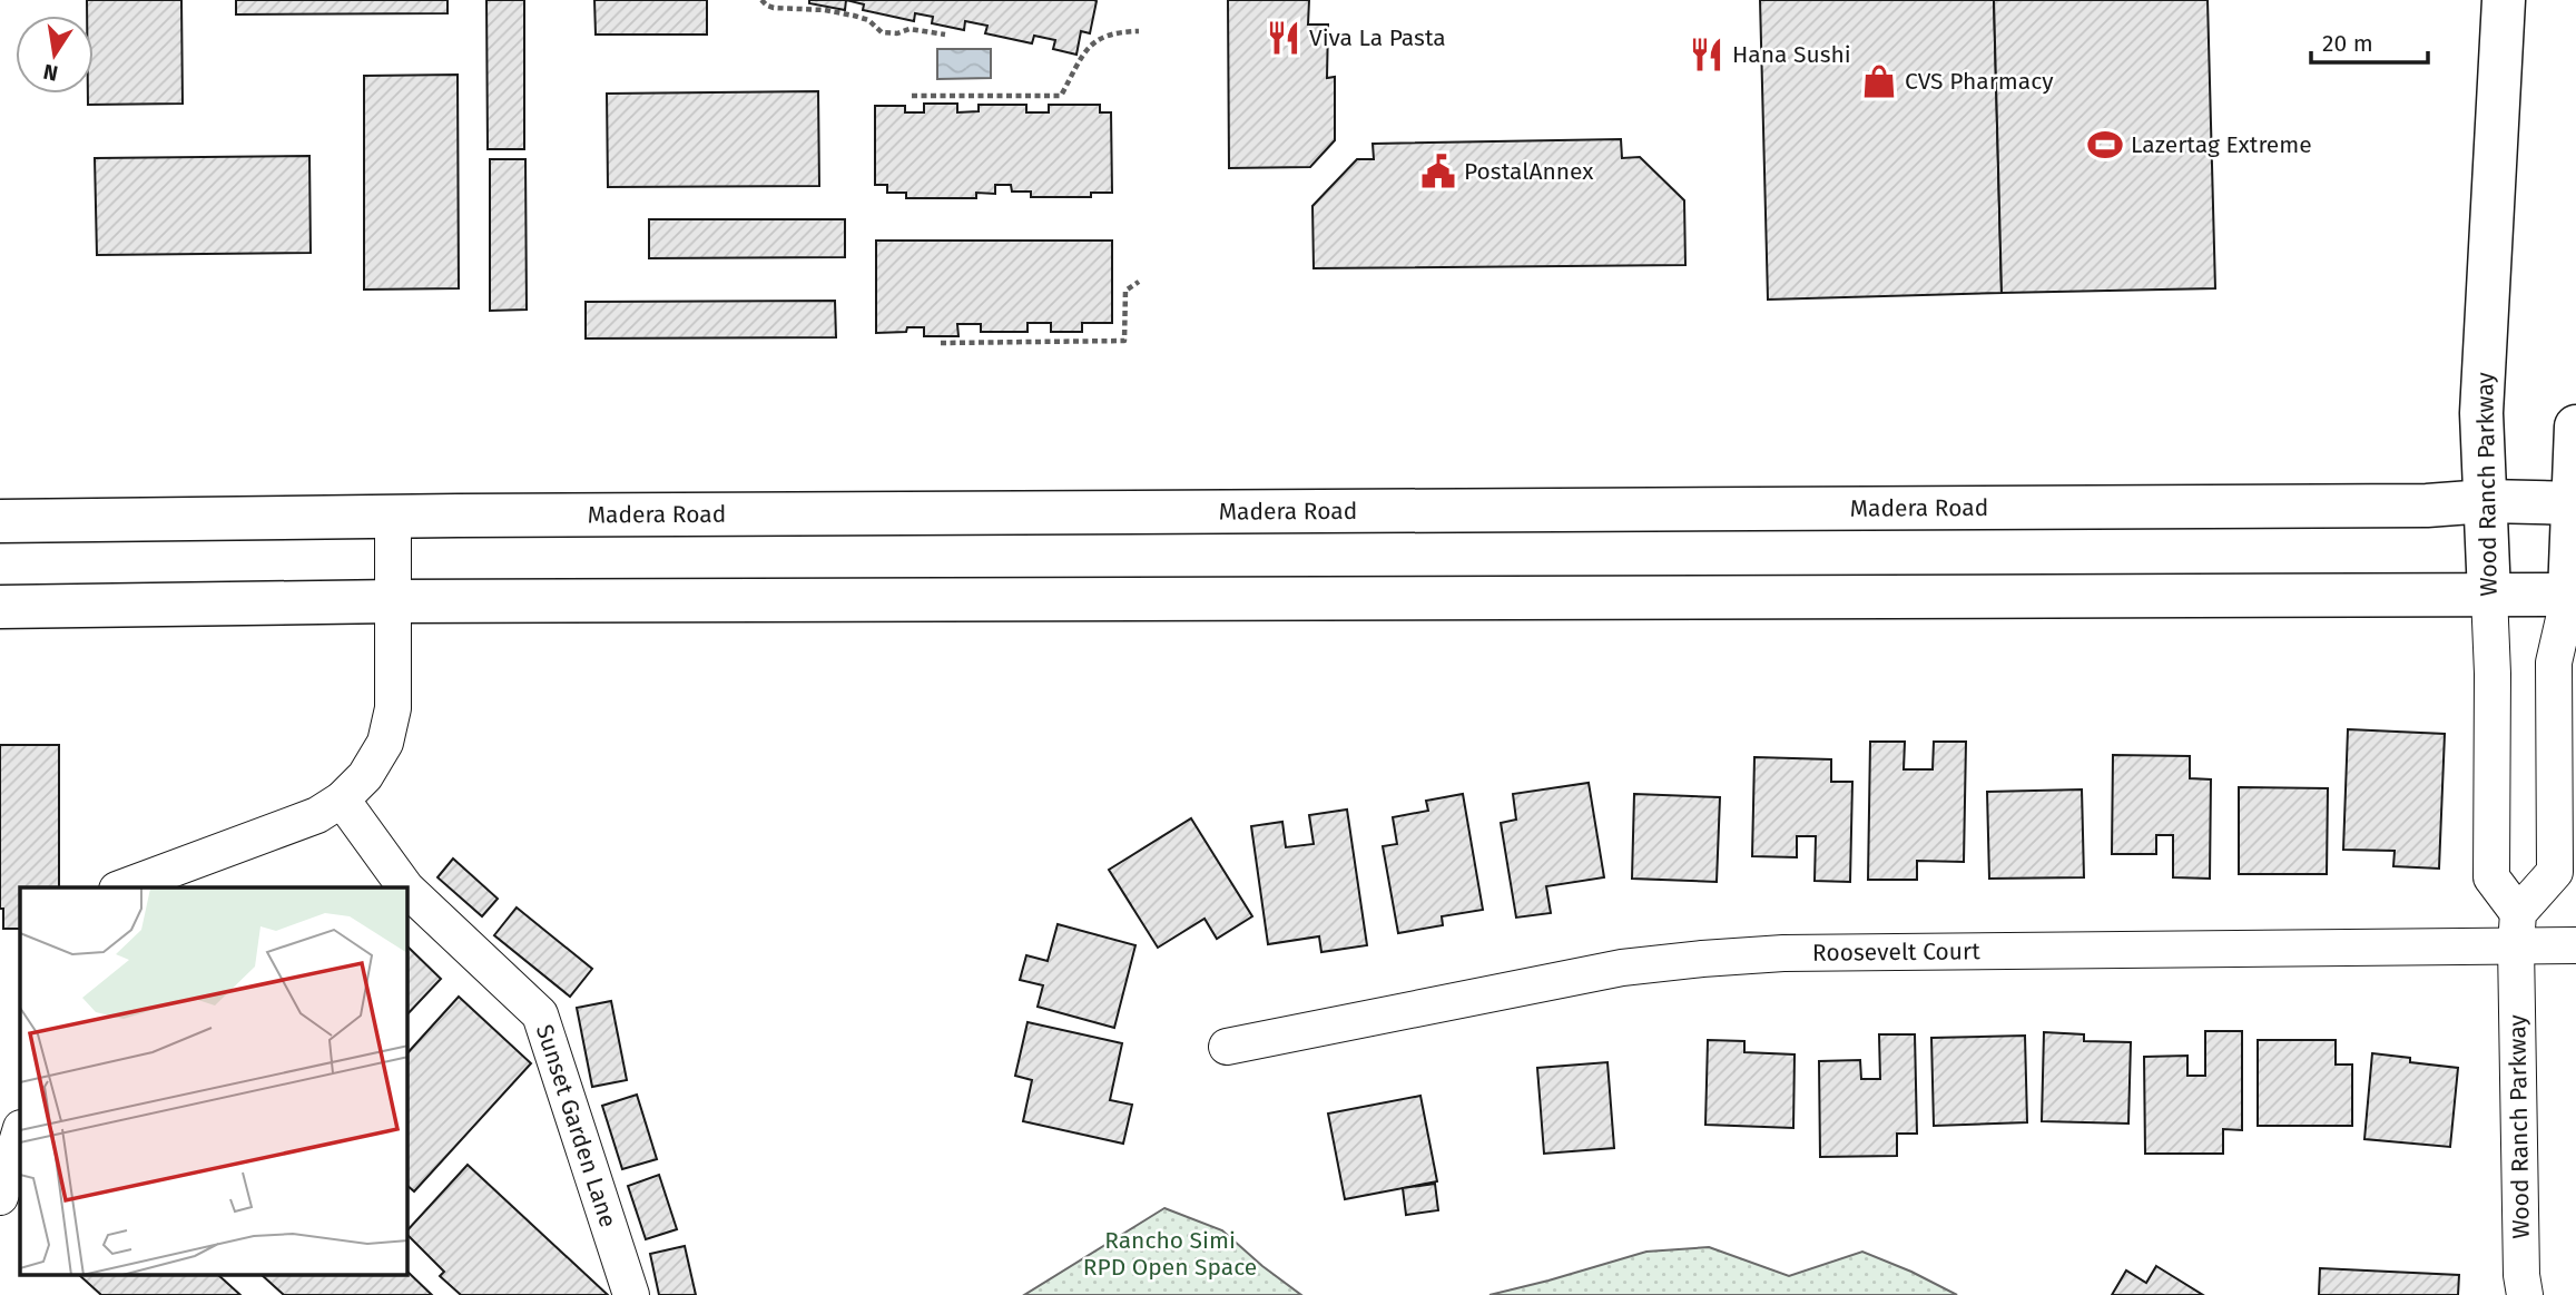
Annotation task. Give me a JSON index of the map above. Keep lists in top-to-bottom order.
{
  "streets": {
    "main road": ["Wood Ranch Parkway", "Madera Road"],
    "street": ["Roosevelt Court", "Sunset Garden Lane"]
  },
  "crossings": [
    ["Wood Ranch Parkway", "Madera Road"],
    ["Wood Ranch Parkway", "Roosevelt Court"]
  ],
  "parks": ["Rancho Simi RPD Open Space"],
  "places": {
    "restaurant": ["Viva La Pasta", "Hana Sushi"],
    "shop": ["CVS Pharmacy"],
    "sports": ["Lazertag Extreme"],
    "public building": ["PostalAnnex"]
  },
  "scale_bar": "20 m",
  "north": "bottom"
}
